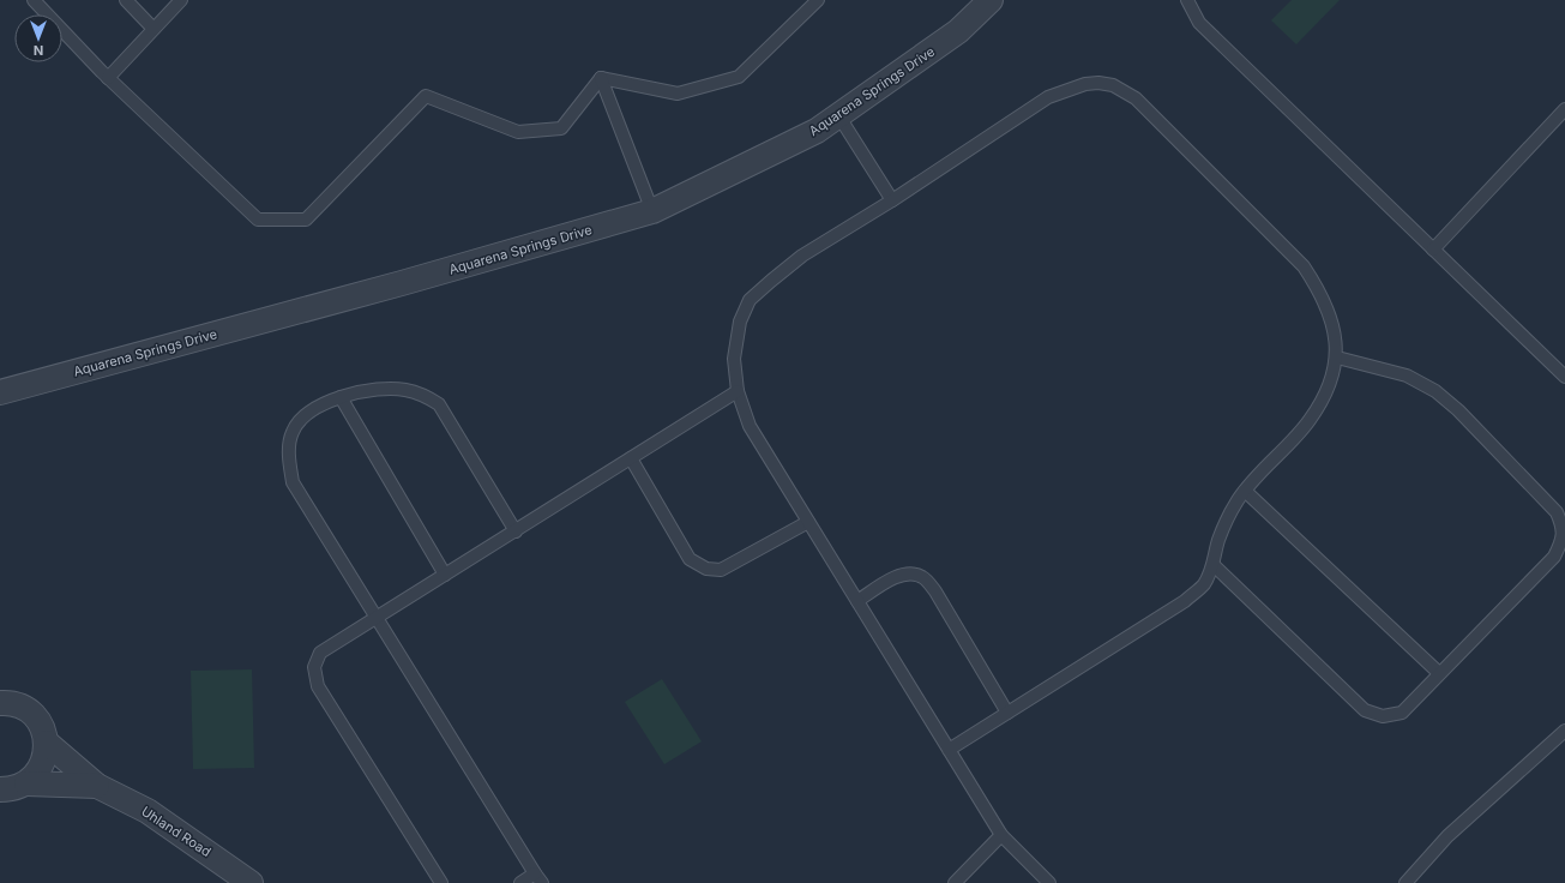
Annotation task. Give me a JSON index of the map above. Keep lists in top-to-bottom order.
{
  "streets": {
    "street": ["Aquarena Springs Drive", "Uhland Road"]
  },
  "north": "bottom"
}
